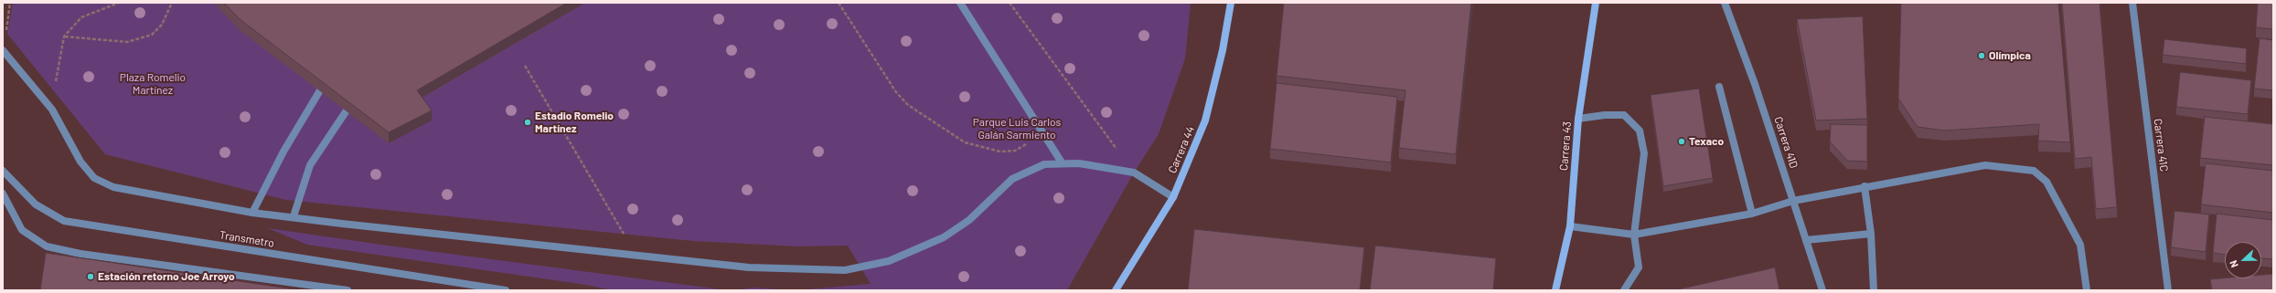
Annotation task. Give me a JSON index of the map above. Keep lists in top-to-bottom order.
{
  "streets": {
    "street": [
      "Carrera 41D",
      "Carrera 41C",
      "Carrera 43",
      "Carrera 44",
      "Transmetro"
    ]
  },
  "parks": ["Plaza Romelio Martínez", "Parque Luis Carlos Galán Sarmiento"],
  "places": [
    "Olímpica",
    "Estadio Romelio Martínez",
    "Texaco",
    "Estación retorno Joe Arroyo"
  ],
  "north": "left"
}
